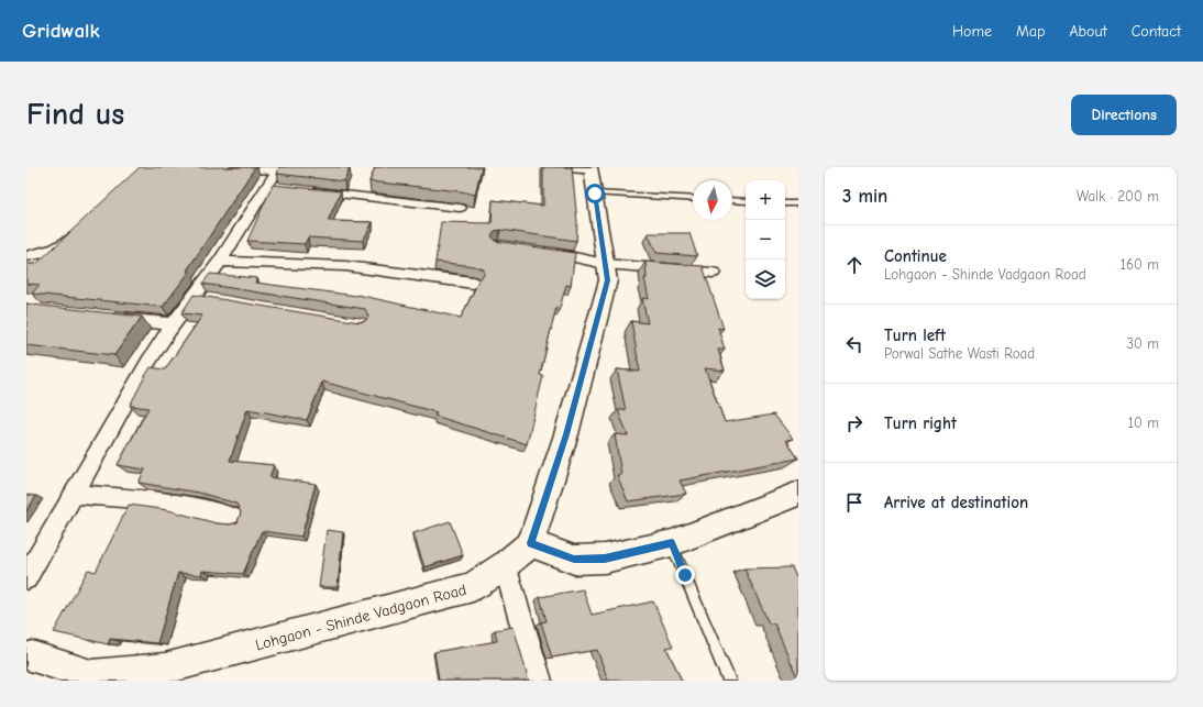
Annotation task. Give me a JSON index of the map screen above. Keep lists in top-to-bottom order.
{
  "streets": {
    "street": ["Lohgaon - Shinde Vadgaon Road"]
  },
  "north": "bottom",
  "page": {
    "header": "Gridwalk",
    "nav": [
      "Home",
      "Map",
      "About",
      "Contact"
    ],
    "buttons": "Directions",
    "title": "Find us",
    "heading": ["3 min", "Walk · 200 m"],
    "map_buttons": ["+", "−"],
    "list": [
      ["Continue", "Lohgaon - Shinde Vadgaon Road", "160 m"],
      ["Turn left", "Porwal Sathe Wasti Road", "30 m"],
      ["Turn right", "10 m"],
      "Arrive at destination"
    ]
  }
}
